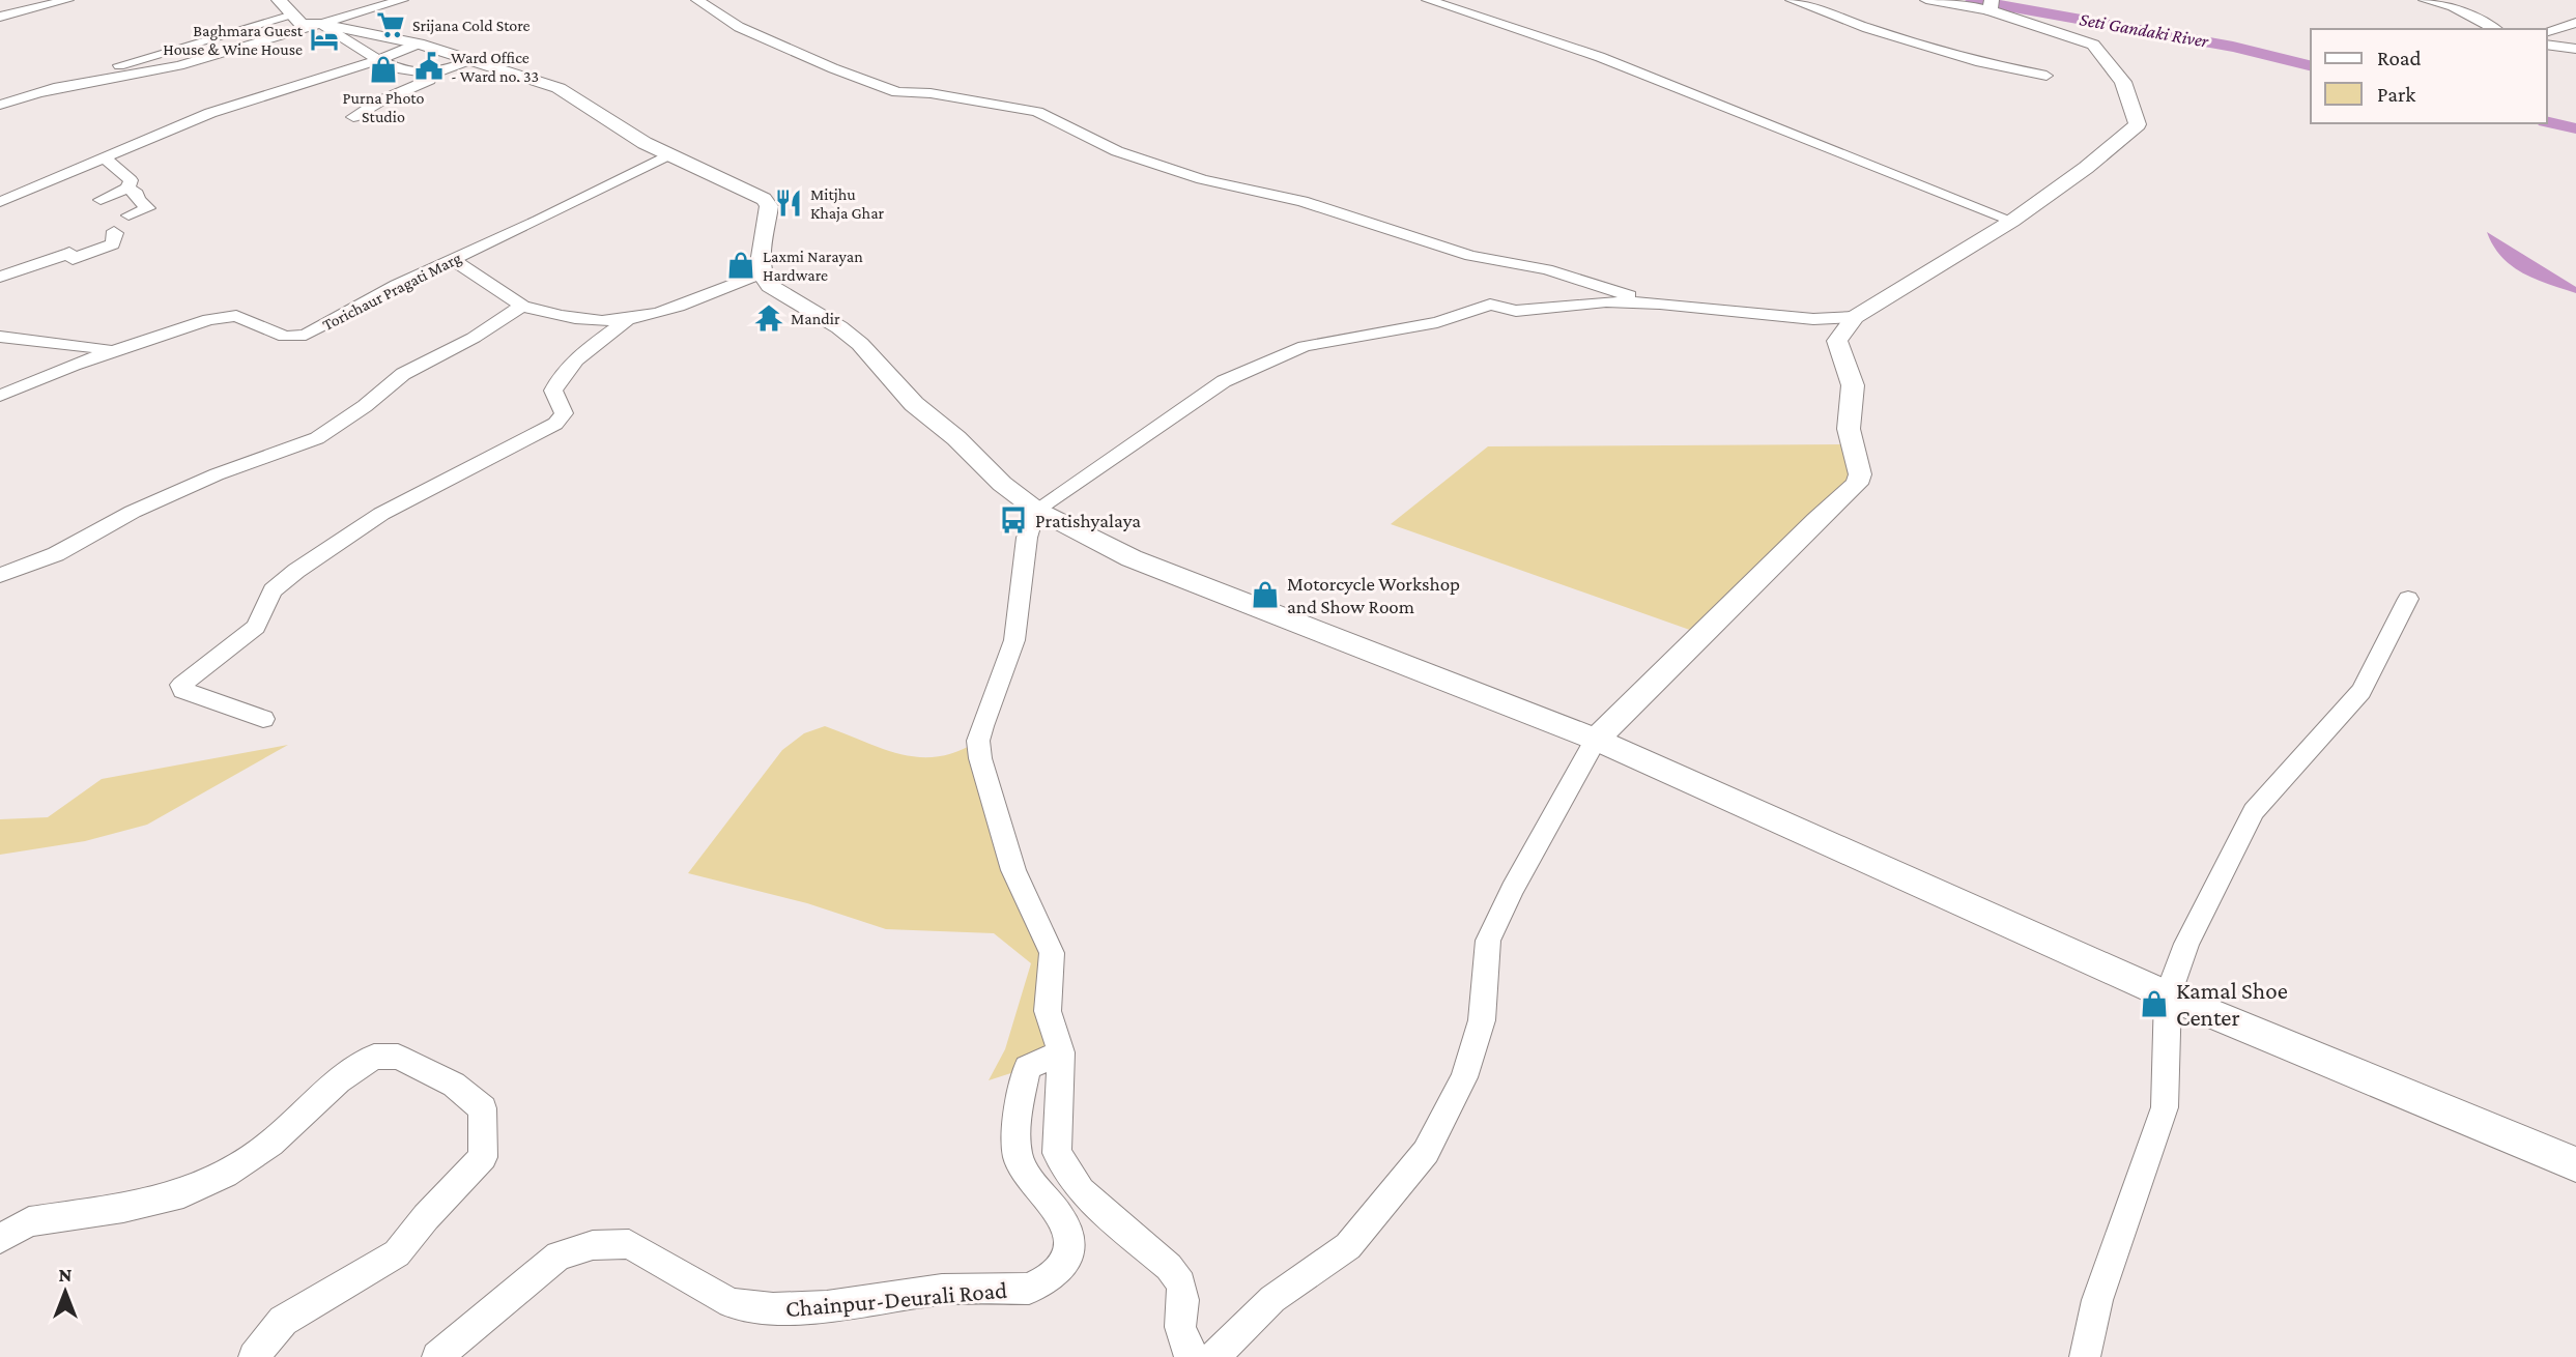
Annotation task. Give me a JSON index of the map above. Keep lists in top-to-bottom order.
{
  "streets": {
    "street": ["Torichaur Pragati Marg", "Chainpur-Deurali Road"]
  },
  "water": ["Seti Gandaki River"],
  "places": {
    "supermarket": ["Srijana Cold Store"],
    "hotel": ["Baghmara Guest House & Wine House"],
    "public building": ["Ward Office - Ward no. 33"],
    "shop": [
      "Purna Photo Studio",
      "Laxmi Narayan Hardware",
      "Motorcycle Workshop and Show Room",
      "Kamal Shoe Center"
    ],
    "restaurant": ["Mitjhu Khaja Ghar"],
    "temple": ["Mandir"],
    "bus stop": ["Pratishyalaya"]
  },
  "legend": ["Road", "Park"],
  "north": "top"
}
